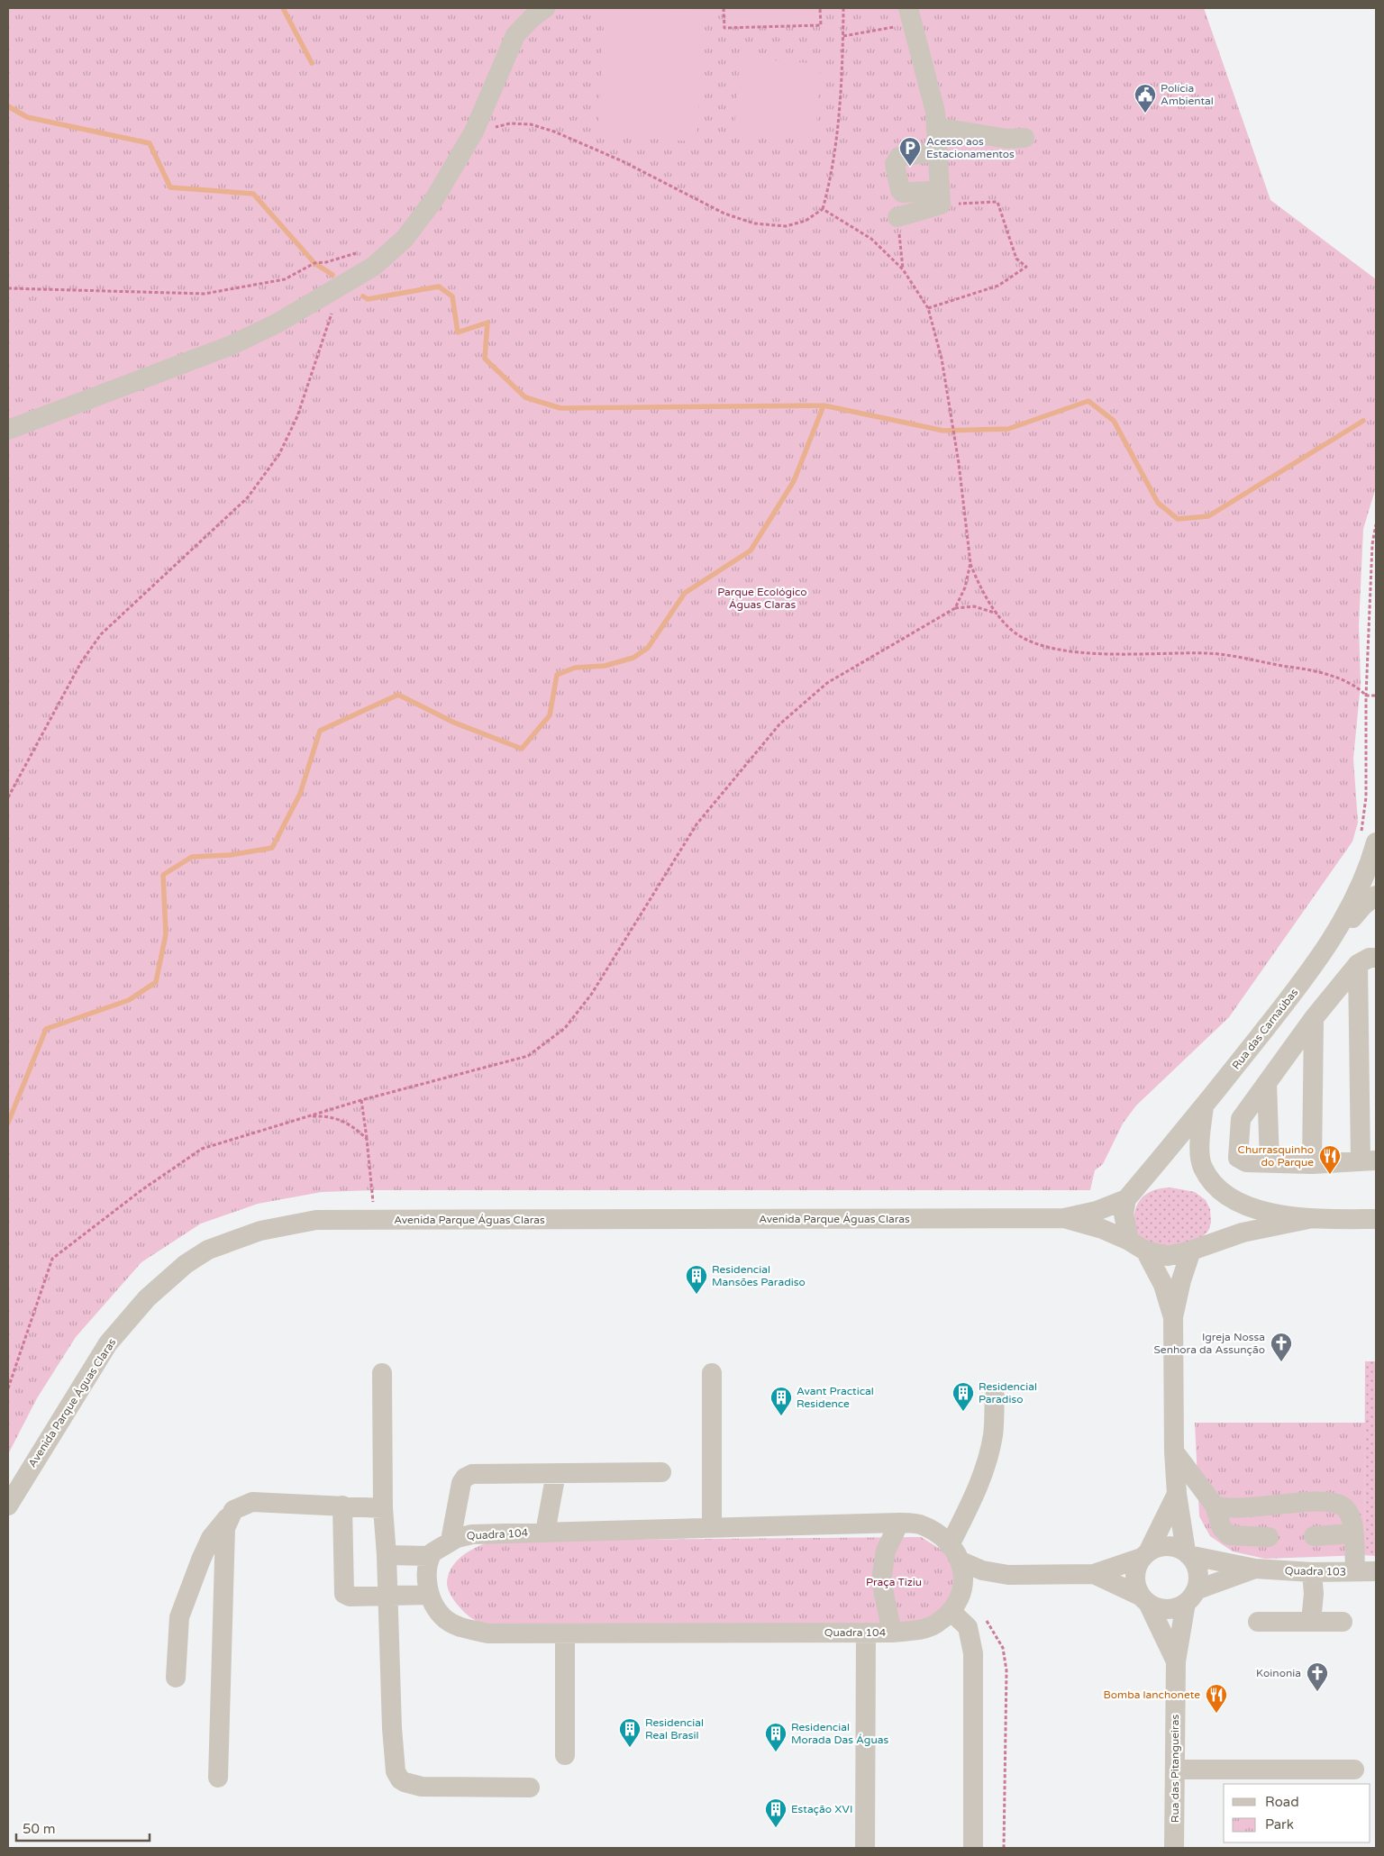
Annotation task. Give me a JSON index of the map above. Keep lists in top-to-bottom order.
{
  "streets": {
    "street": [
      "Rua das Carnaúbas",
      "Avenida Parque Águas Claras",
      "Quadra 104",
      "Quadra 103",
      "Rua das Pitangueiras"
    ]
  },
  "crossings": [
    ["Rua das Carnaúbas", "Avenida Parque Águas Claras"],
    ["Quadra 104", "Quadra 103"],
    ["Quadra 104", "Rua das Pitangueiras"],
    ["Quadra 103", "Rua das Pitangueiras"]
  ],
  "parks": ["Parque Ecológico Águas Claras", "Praça Tiziu"],
  "places": {
    "public building": ["Polícia Ambiental"],
    "parking": ["Acesso aos Estacionamentos"],
    "restaurant": ["Churrasquinho do Parque", "Bomba lanchonete"],
    "building": [
      "Residencial Mansões Paradiso",
      "Residencial Paradiso",
      "Avant Practical Residence",
      "Residencial Real Brasil",
      "Residencial Morada Das Águas",
      "Estação XVI"
    ],
    "church": ["Igreja Nossa Senhora da Assunção", "Koinonia"]
  },
  "legend": ["Road", "Park"],
  "scale_bar": "50 m"
}
